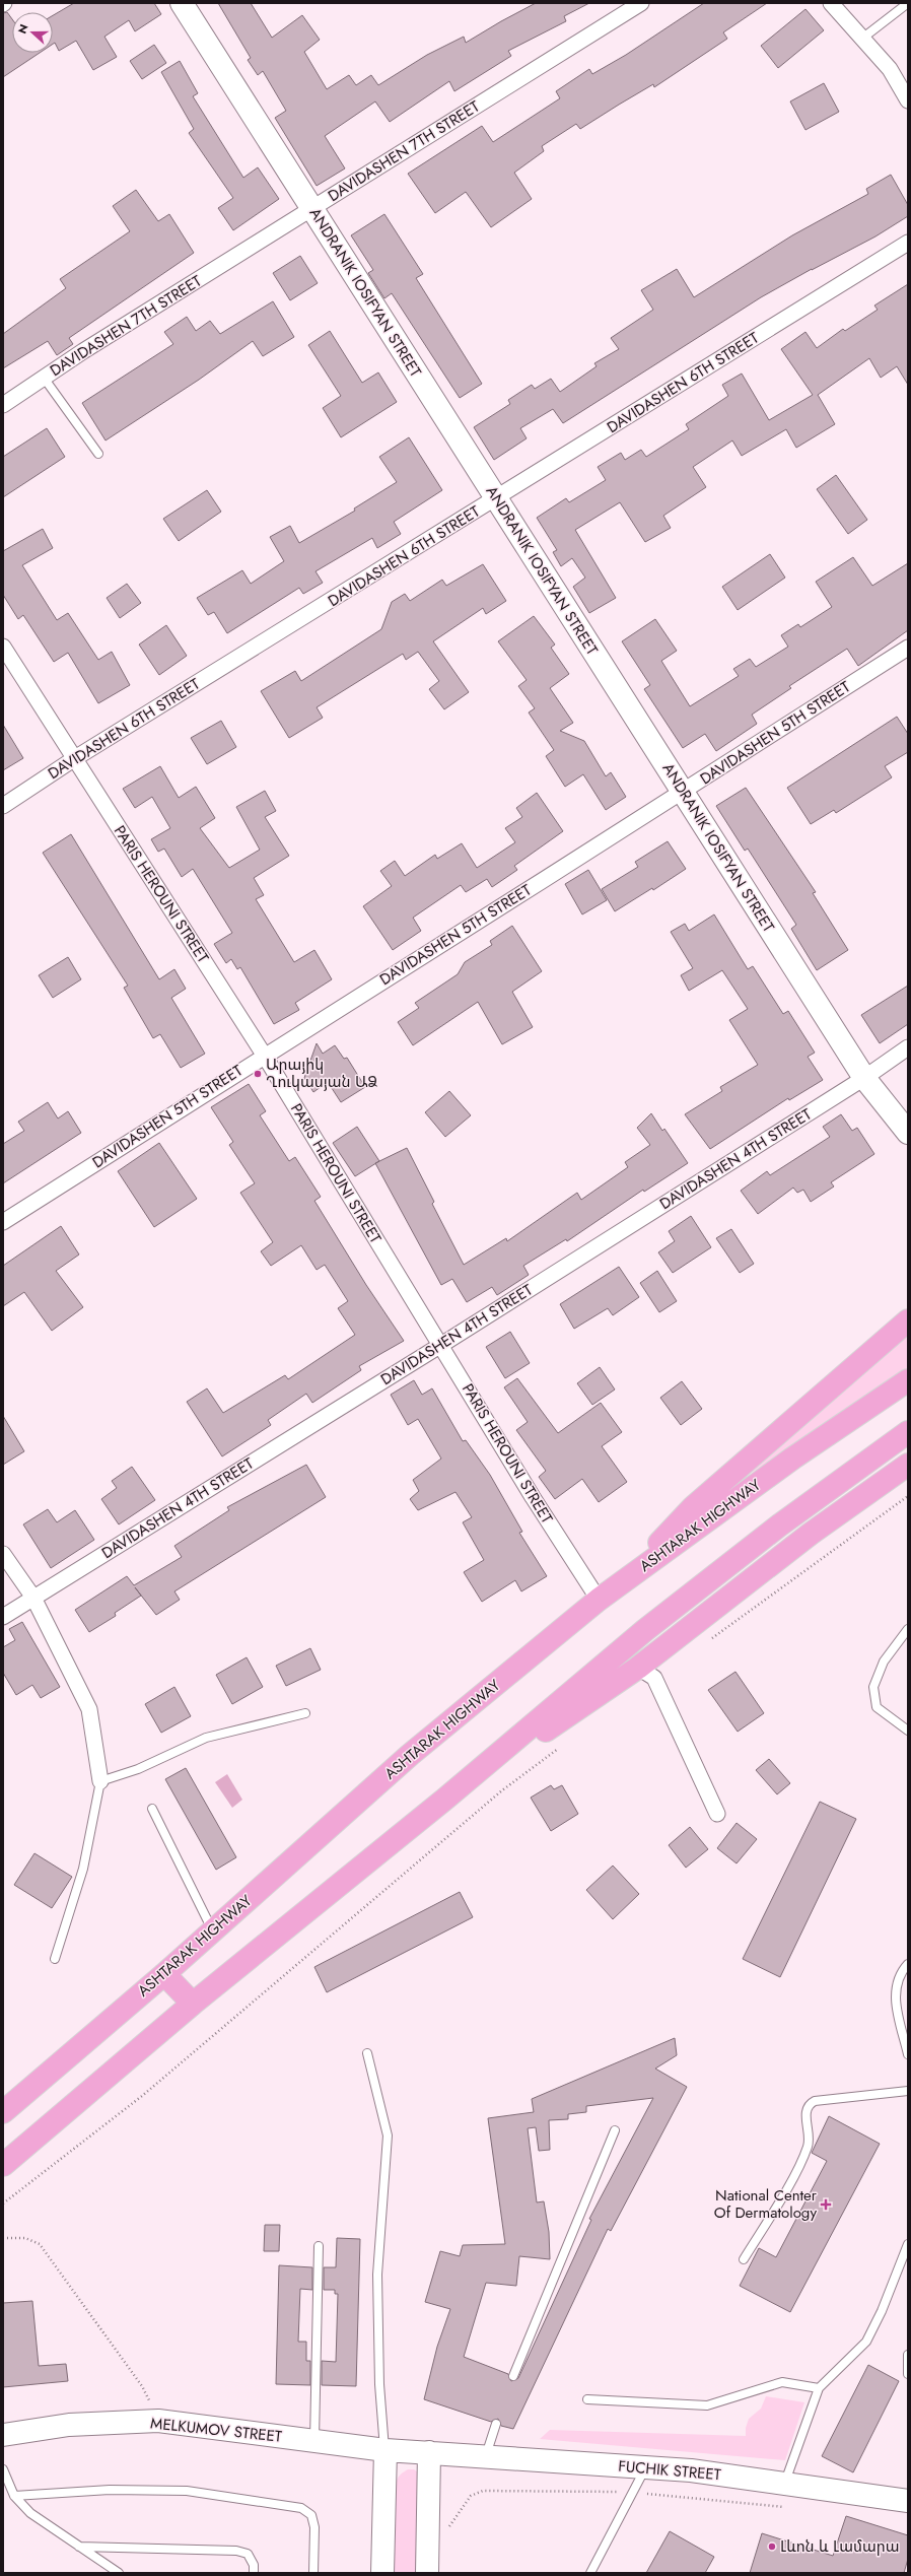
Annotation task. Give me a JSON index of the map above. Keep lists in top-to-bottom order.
{
  "streets": {
    "main road": ["ASHTARAK HIGHWAY"],
    "street": [
      "DAVIDASHEN 7TH STREET",
      "ANDRANIK IOSIFYAN STREET",
      "DAVIDASHEN 6TH STREET",
      "DAVIDASHEN 5TH STREET",
      "PARIS HEROUNI STREET",
      "DAVIDASHEN 4TH STREET",
      "MELKUMOV STREET",
      "FUCHIK STREET"
    ]
  },
  "crossings": [
    ["DAVIDASHEN 7TH STREET", "ANDRANIK IOSIFYAN STREET"],
    ["ANDRANIK IOSIFYAN STREET", "DAVIDASHEN 6TH STREET"],
    ["ANDRANIK IOSIFYAN STREET", "DAVIDASHEN 5TH STREET"],
    ["ANDRANIK IOSIFYAN STREET", "DAVIDASHEN 4TH STREET"],
    ["DAVIDASHEN 6TH STREET", "PARIS HEROUNI STREET"],
    ["DAVIDASHEN 5TH STREET", "PARIS HEROUNI STREET"],
    ["PARIS HEROUNI STREET", "DAVIDASHEN 4TH STREET"],
    ["PARIS HEROUNI STREET", "ASHTARAK HIGHWAY"],
    ["MELKUMOV STREET", "FUCHIK STREET"]
  ],
  "places": {
    "other": ["Արայիկ Ղուկասյան ԱՁ", "Լևոն և Լամարա"],
    "health": ["National Center Of Dermatology"]
  },
  "north": "left"
}
